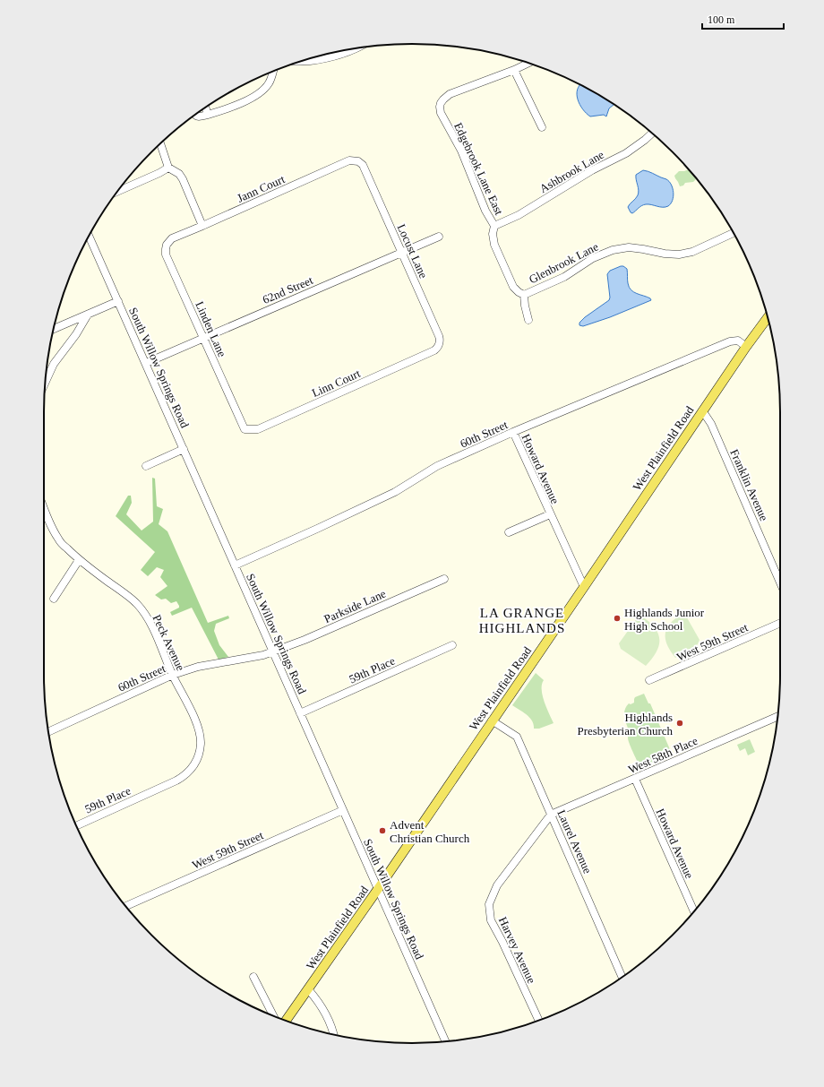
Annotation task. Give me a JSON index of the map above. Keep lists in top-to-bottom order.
{
  "streets": {
    "main road": ["West Plainfield Road"],
    "street": [
      "Edgebrook Lane East",
      "Ashbrook Lane",
      "Jann Court",
      "Locust Lane",
      "Glenbrook Lane",
      "62nd Street",
      "Linden Lane",
      "South Willow Springs Road",
      "Linn Court",
      "60th Street",
      "Howard Avenue",
      "Franklin Avenue",
      "Parkside Lane",
      "West 59th Street",
      "Peck Avenue",
      "59th Place",
      "West 58th Place",
      "Laurel Avenue",
      "Harvey Avenue"
    ]
  },
  "crossings": [
    ["Edgebrook Lane East", "Ashbrook Lane"],
    ["Edgebrook Lane East", "Glenbrook Lane"],
    ["Jann Court", "Locust Lane"],
    ["Jann Court", "Linden Lane"],
    ["Locust Lane", "62nd Street"],
    ["Locust Lane", "Linn Court"],
    ["62nd Street", "Linden Lane"],
    ["62nd Street", "South Willow Springs Road"],
    ["Linden Lane", "Linn Court"],
    ["South Willow Springs Road", "60th Street"],
    ["South Willow Springs Road", "West Plainfield Road"],
    ["South Willow Springs Road", "Parkside Lane"],
    ["South Willow Springs Road", "West 59th Street"],
    ["South Willow Springs Road", "59th Place"],
    ["60th Street", "West Plainfield Road"],
    ["60th Street", "Howard Avenue"],
    ["60th Street", "Parkside Lane"],
    ["60th Street", "Peck Avenue"],
    ["West Plainfield Road", "Howard Avenue"],
    ["West Plainfield Road", "Franklin Avenue"],
    ["West Plainfield Road", "Laurel Avenue"],
    ["Howard Avenue", "West 58th Place"],
    ["Peck Avenue", "59th Place"],
    ["West 58th Place", "Laurel Avenue"],
    ["West 58th Place", "Harvey Avenue"],
    ["Laurel Avenue", "Harvey Avenue"]
  ],
  "districts": ["LA GRANGE HIGHLANDS"],
  "places": ["Highlands Junior High School", "Highlands Presbyterian Church", "Advent Christian Church"],
  "scale_bar": "100 m"
}
